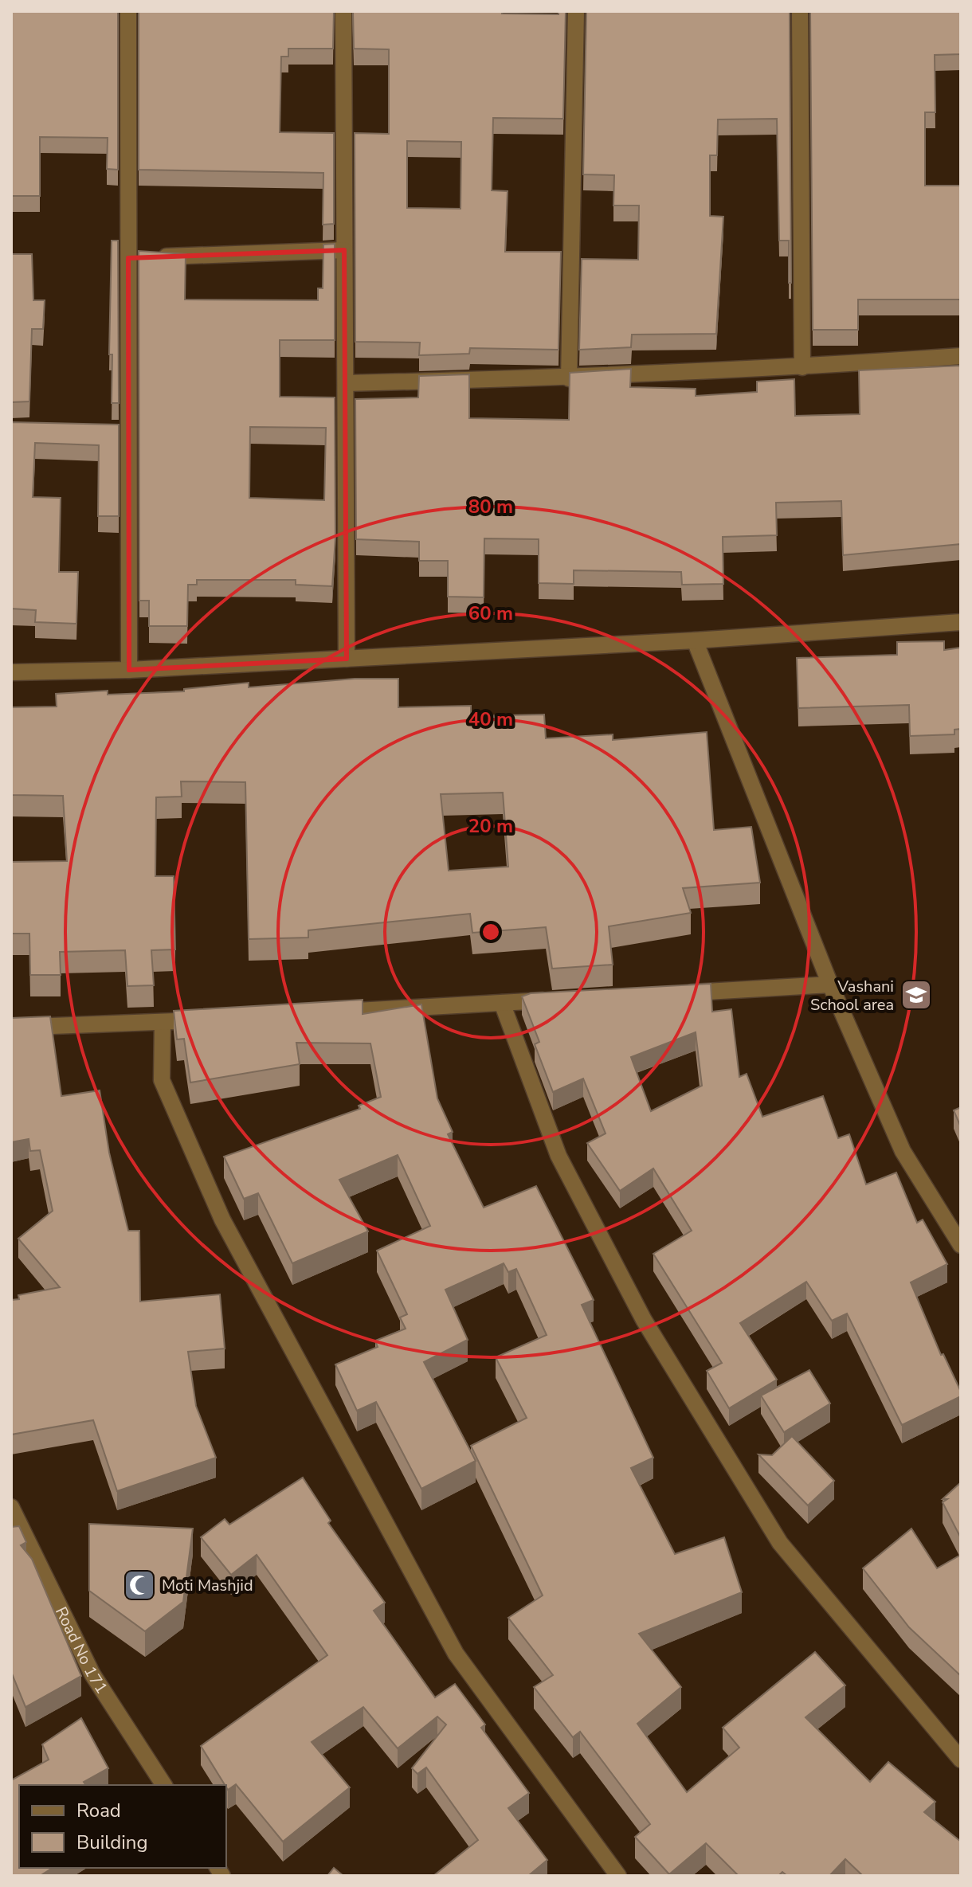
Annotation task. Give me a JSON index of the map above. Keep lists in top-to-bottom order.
{
  "streets": {
    "street": ["Road No 171"]
  },
  "places": {
    "school or university": ["Vashani School area"],
    "mosque": ["Moti Mashjid"]
  },
  "legend": ["Road", "Building"],
  "rings": [
    "80 m",
    "60 m",
    "40 m",
    "20 m"
  ]
}
